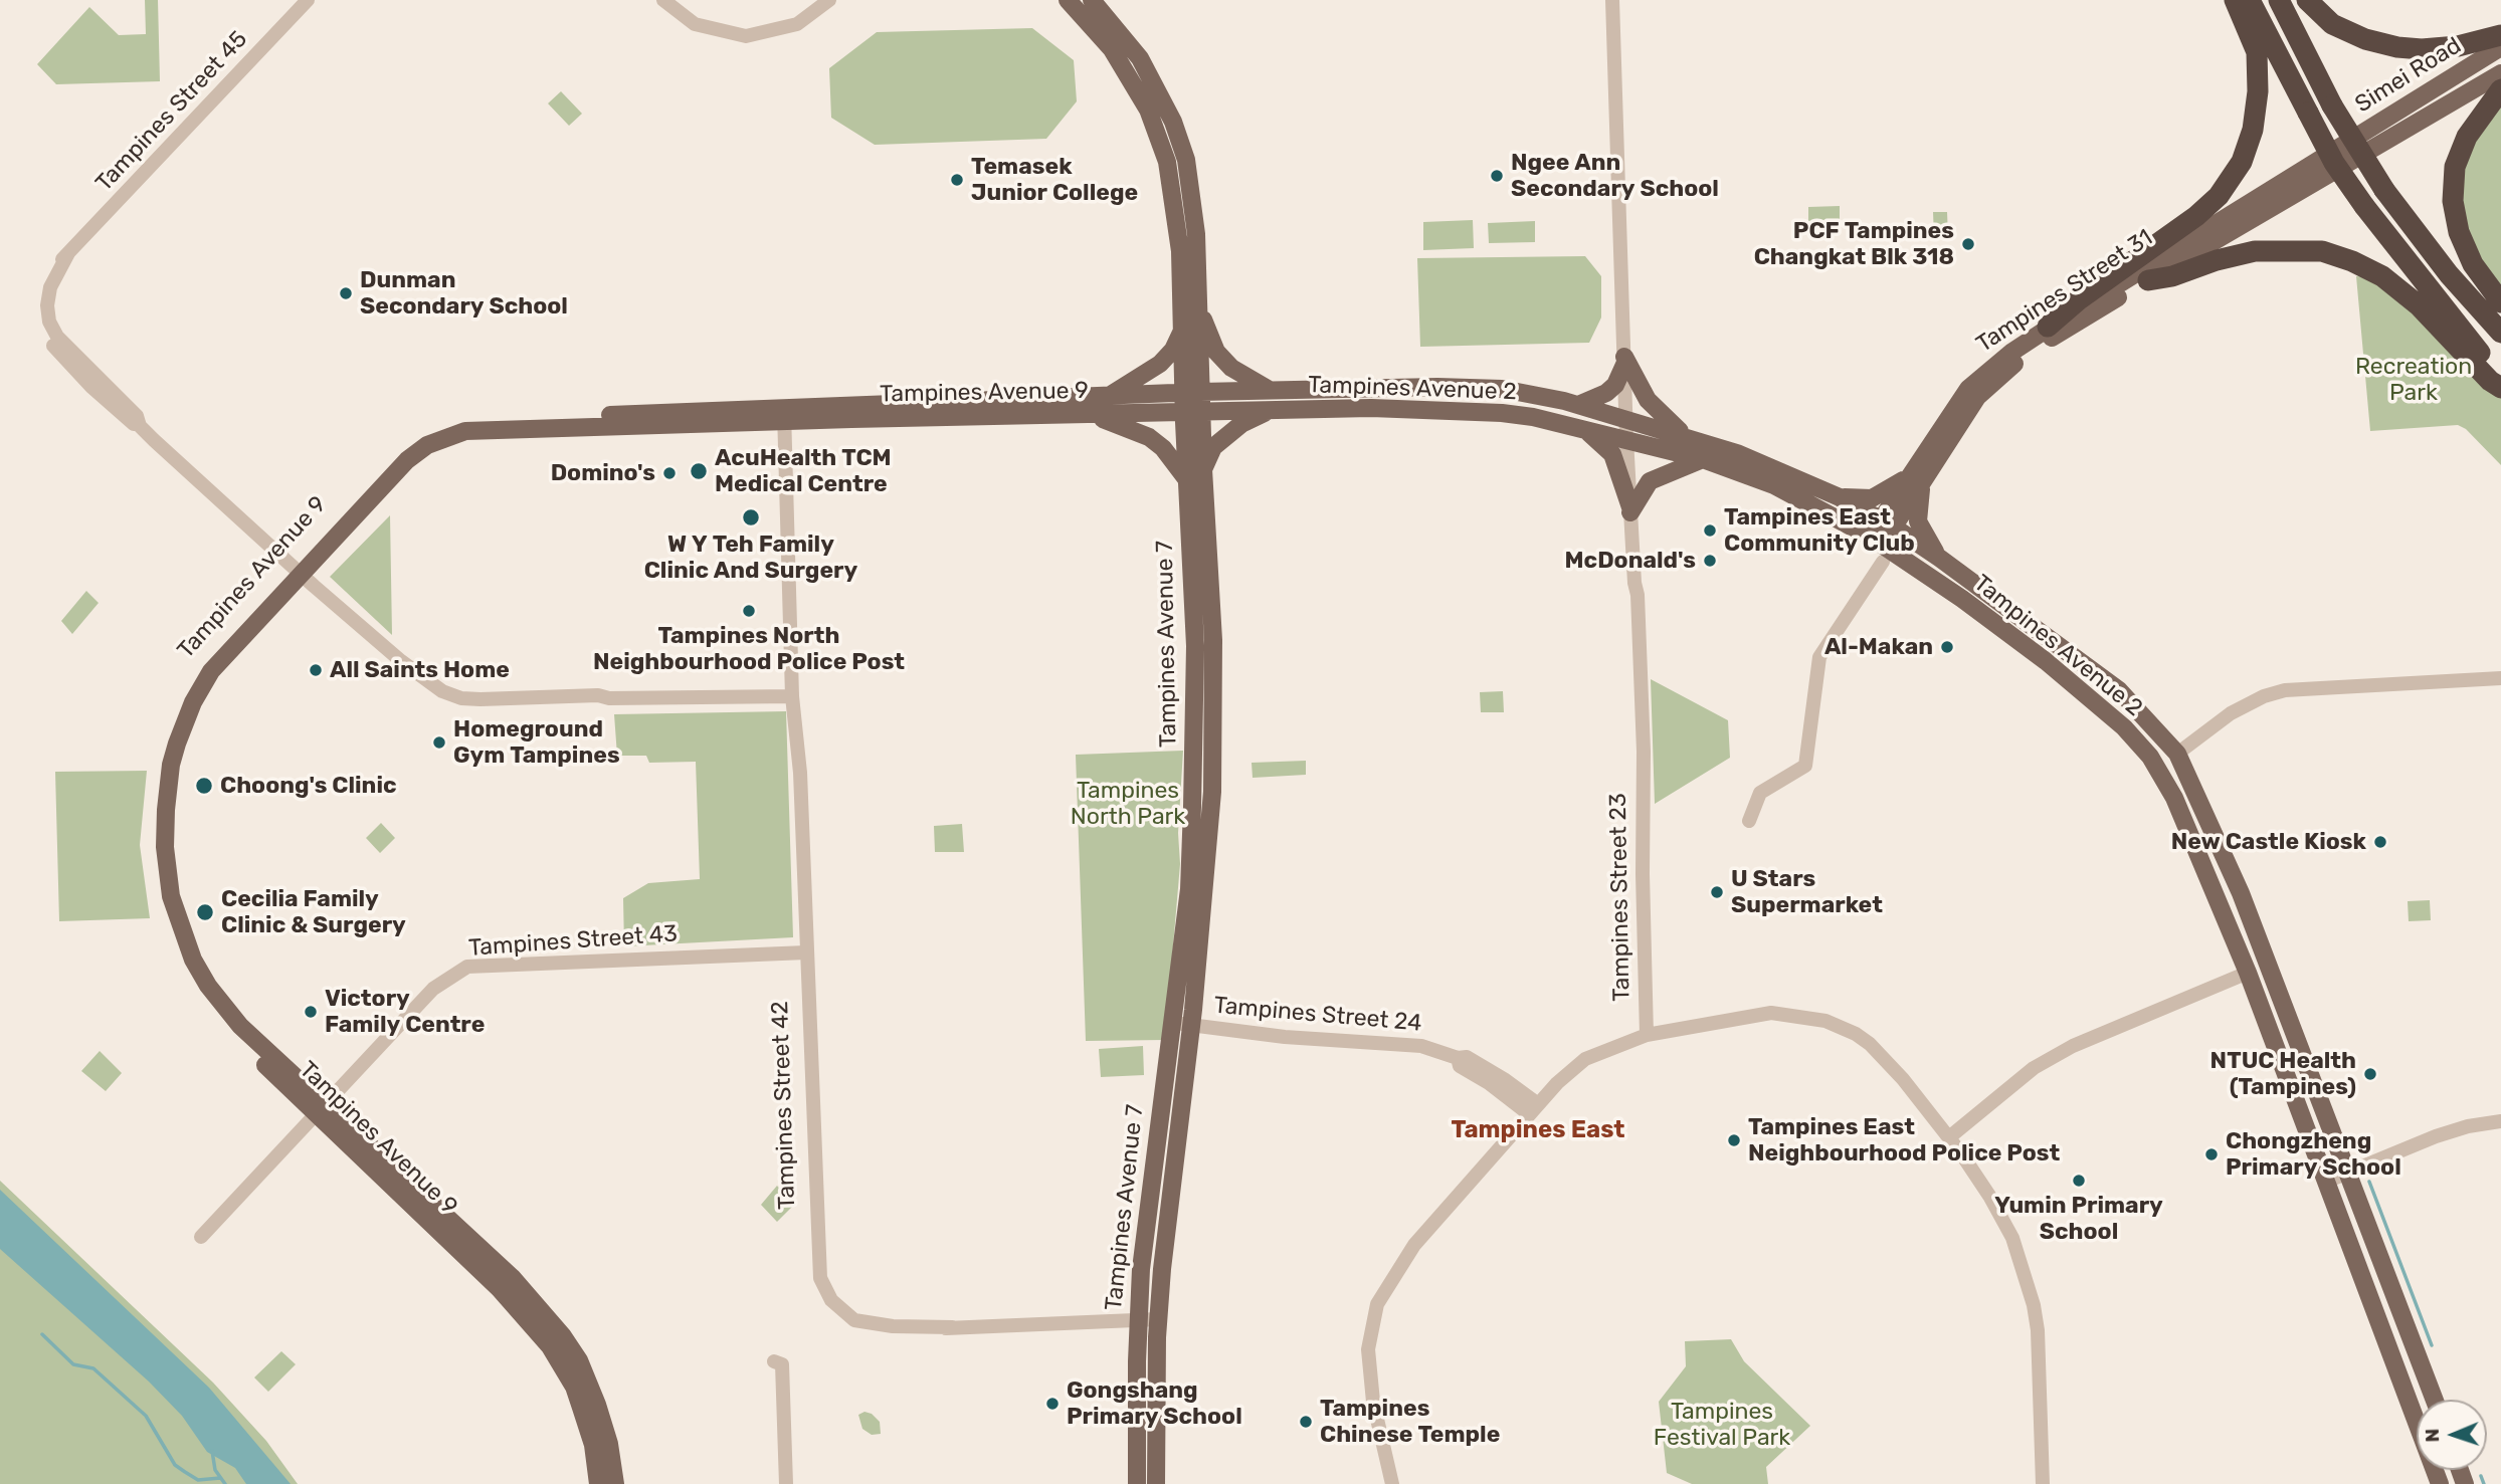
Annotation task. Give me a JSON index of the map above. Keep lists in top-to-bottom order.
{
  "streets": {
    "main road": [
      "Simei Road",
      "Tampines Street 31",
      "Tampines Avenue 2",
      "Tampines Avenue 9",
      "Tampines Avenue 7"
    ],
    "street": [
      "Tampines Street 45",
      "Tampines Street 23",
      "Tampines Street 43",
      "Tampines Street 24",
      "Tampines Street 42"
    ]
  },
  "crossings": [
    ["Simei Road", "Tampines Street 31"],
    ["Tampines Street 45", "Tampines Avenue 9"],
    ["Tampines Street 45", "Tampines Street 42"],
    ["Tampines Street 31", "Tampines Avenue 2"],
    ["Tampines Avenue 2", "Tampines Avenue 9"],
    ["Tampines Avenue 2", "Tampines Avenue 7"],
    ["Tampines Avenue 2", "Tampines Street 23"],
    ["Tampines Avenue 9", "Tampines Avenue 7"],
    ["Tampines Avenue 9", "Tampines Street 43"],
    ["Tampines Avenue 9", "Tampines Street 42"],
    ["Tampines Avenue 7", "Tampines Street 24"],
    ["Tampines Avenue 7", "Tampines Street 42"],
    ["Tampines Street 43", "Tampines Street 42"]
  ],
  "districts": ["Tampines East"],
  "parks": ["Recreation Park", "Tampines North Park", "Tampines Festival Park"],
  "places": [
    "Ngee Ann Secondary School",
    "Temasek Junior College",
    "PCF Tampines Changkat Blk 318",
    "Dunman Secondary School",
    "AcuHealth TCM Medical Centre",
    "Domino's",
    "W Y Teh Family Clinic And Surgery",
    "Tampines East Community Club",
    "McDonald's",
    "Tampines North Neighbourhood Police Post",
    "Al-Makan",
    "All Saints Home",
    "Homeground Gym Tampines",
    "Choong's Clinic",
    "New Castle Kiosk",
    "U Stars Supermarket",
    "Cecilia Family Clinic & Surgery",
    "Victory Family Centre",
    "NTUC Health (Tampines)",
    "Tampines East Neighbourhood Police Post",
    "Chongzheng Primary School",
    "Yumin Primary School",
    "Gongshang Primary School",
    "Tampines Chinese Temple"
  ],
  "north": "left"
}
